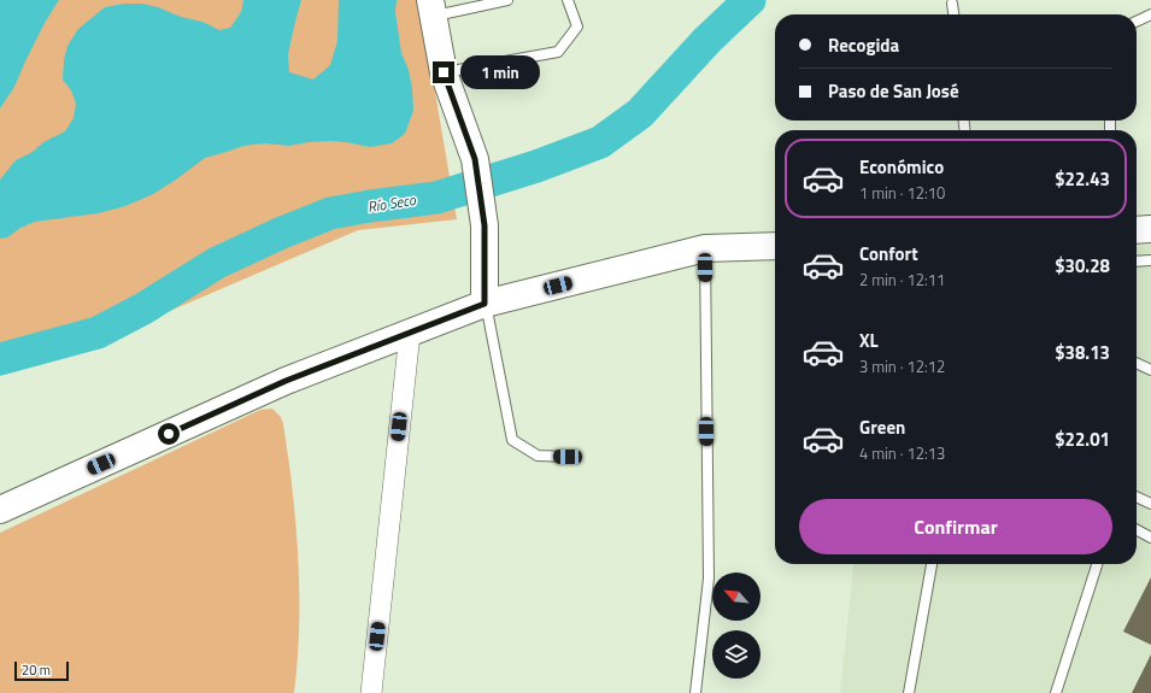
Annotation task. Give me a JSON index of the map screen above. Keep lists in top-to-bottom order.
{
  "water": ["Río Seco"],
  "scale_bar": "20 m",
  "north": "top left",
  "page": {
    "banner": ["Recogida", "Paso de San José"],
    "bubble": "1 min",
    "list": [
      {
        "name": "Económico",
        "note": "1 min · 12:10",
        "value": "$22.43"
      },
      {
        "name": "Confort",
        "note": "2 min · 12:11",
        "value": "$30.28"
      },
      {
        "name": "XL",
        "note": "3 min · 12:12",
        "value": "$38.13"
      },
      {
        "name": "Green",
        "note": "4 min · 12:13",
        "value": "$22.01"
      }
    ],
    "buttons": "Confirmar",
    "scale": "20 m"
  }
}
